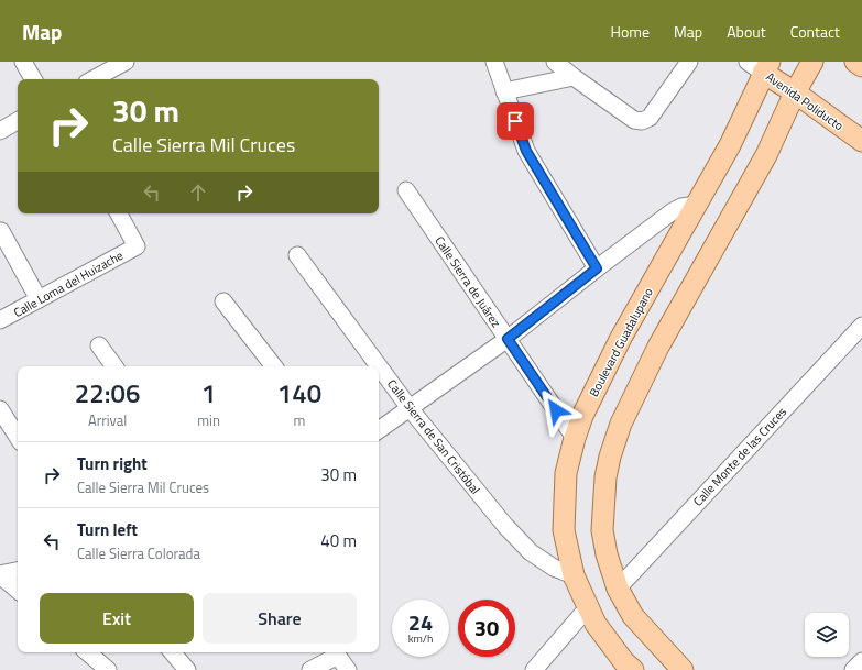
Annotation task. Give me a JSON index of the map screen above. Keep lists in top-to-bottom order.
{
  "streets": {
    "main road": ["Avenida Poliducto", "Boulevard Guadalupano"],
    "street": [
      "Calle Sierra de Juárez",
      "Calle Loma del Huizache",
      "Calle Sierra de San Cristóbal",
      "Calle Monte de las Cruces"
    ]
  },
  "crossings": [
    ["Avenida Poliducto", "Boulevard Guadalupano"],
    ["Calle Sierra de Juárez", "Boulevard Guadalupano"],
    ["Boulevard Guadalupano", "Calle Sierra de San Cristóbal"]
  ],
  "page": {
    "header": "Map",
    "nav": [
      "Home",
      "Map",
      "About",
      "Contact"
    ],
    "turn": ["30 m", "Calle Sierra Mil Cruces"],
    "eta": [
      "22:06",
      "Arrival",
      "1",
      "min",
      "140",
      "m"
    ],
    "list": [
      {
        "name": "Turn right",
        "note": "Calle Sierra Mil Cruces",
        "value": "30 m"
      },
      {
        "name": "Turn left",
        "note": "Calle Sierra Colorada",
        "value": "40 m"
      }
    ],
    "buttons": ["Exit", "Share"],
    "speed": "24 km/h",
    "limit": "30"
  }
}
